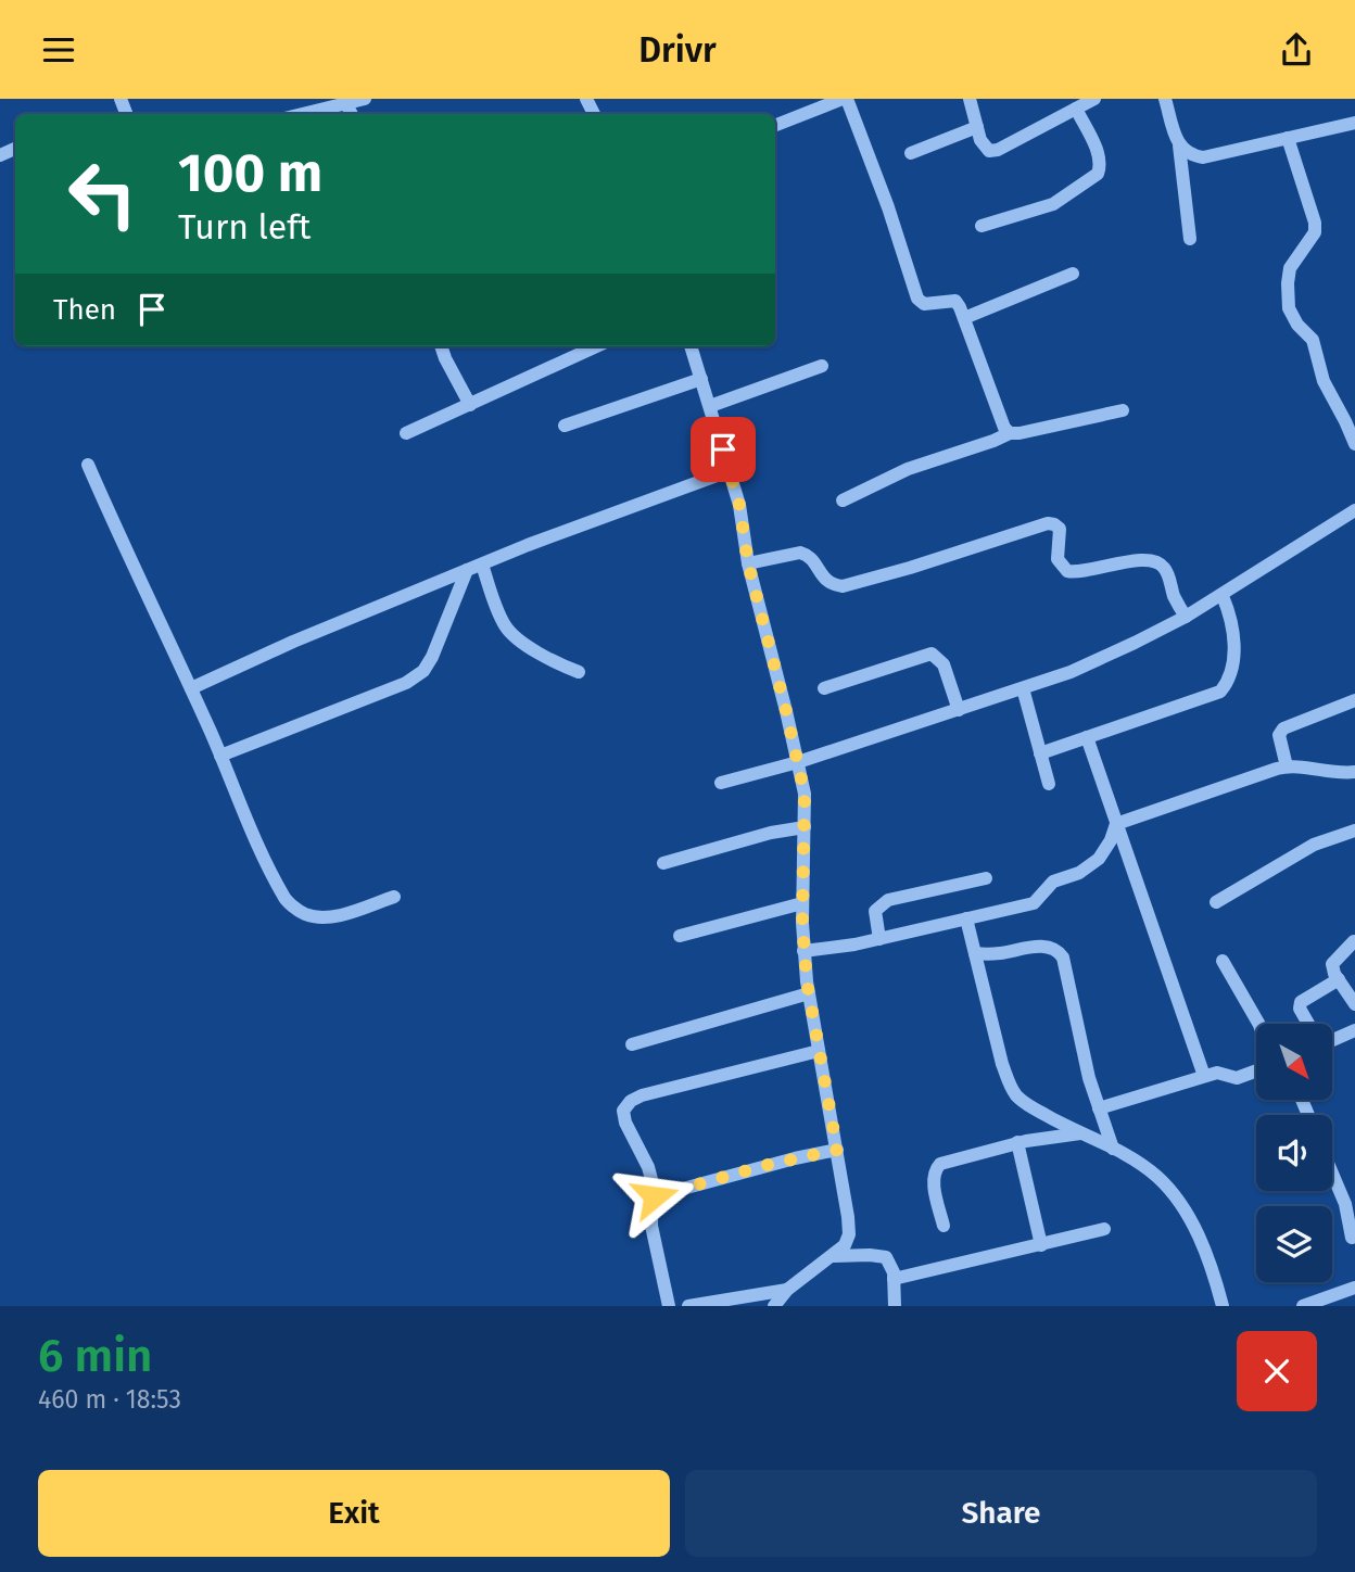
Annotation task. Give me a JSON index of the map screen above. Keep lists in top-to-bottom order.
{
  "north": "bottom right",
  "page": {
    "header": "Drivr",
    "turn": ["100 m", "Turn left"],
    "then": "Then",
    "heading": ["6 min", "460 m · 18:53"],
    "buttons": ["Exit", "Share"]
  }
}
